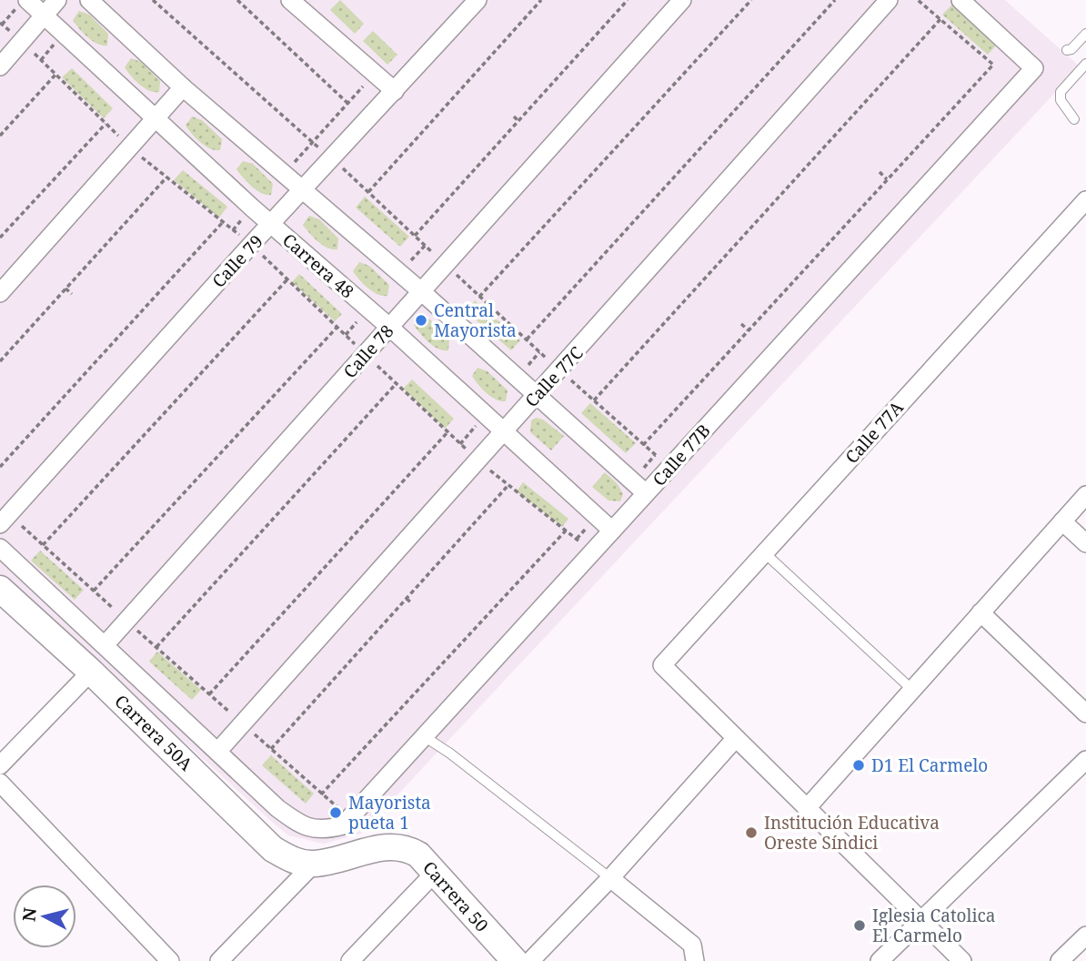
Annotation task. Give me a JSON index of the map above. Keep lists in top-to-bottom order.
{
  "streets": {
    "street": [
      "Calle 79",
      "Carrera 48",
      "Calle 78",
      "Calle 77C",
      "Calle 77A",
      "Calle 77B",
      "Carrera 50A",
      "Carrera 50"
    ]
  },
  "crossings": [
    ["Calle 79", "Carrera 48"],
    ["Carrera 48", "Calle 78"],
    ["Carrera 48", "Calle 77C"],
    ["Carrera 48", "Calle 77B"],
    ["Calle 77C", "Calle 77B"],
    ["Carrera 50A", "Carrera 50"]
  ],
  "places": [
    "Central Mayorista",
    "D1 El Carmelo",
    "Mayorista pueta 1",
    "Institución Educativa Oreste Síndici",
    "Iglesia Catolica El Carmelo"
  ],
  "north": "left"
}
